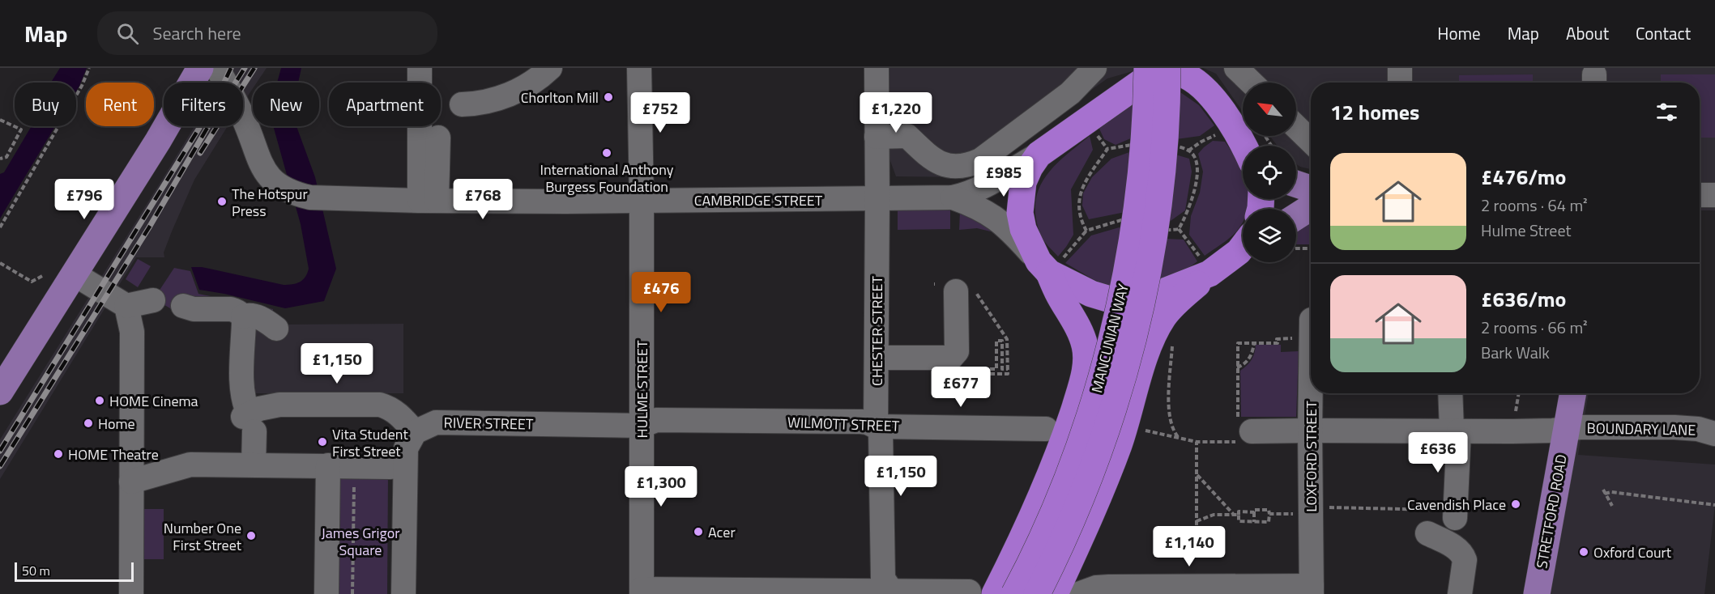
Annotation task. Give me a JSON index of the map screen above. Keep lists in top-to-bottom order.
{
  "streets": {
    "highway": ["MANCUNIAN WAY"],
    "main road": ["STRETFORD ROAD"],
    "street": [
      "CAMBRIDGE STREET",
      "CHESTER STREET",
      "HULME STREET",
      "RIVER STREET",
      "WILMOTT STREET",
      "BOUNDARY LANE",
      "LOXFORD STREET"
    ]
  },
  "crossings": [
    ["CAMBRIDGE STREET", "CHESTER STREET"],
    ["CAMBRIDGE STREET", "MANCUNIAN WAY"],
    ["CAMBRIDGE STREET", "HULME STREET"],
    ["CHESTER STREET", "WILMOTT STREET"],
    ["HULME STREET", "RIVER STREET"],
    ["HULME STREET", "WILMOTT STREET"],
    ["RIVER STREET", "WILMOTT STREET"],
    ["BOUNDARY LANE", "STRETFORD ROAD"]
  ],
  "parks": ["James Grigor Square"],
  "places": [
    "Chorlton Mill",
    "International Anthony Burgess Foundation",
    "The Hotspur Press",
    "HOME Cinema",
    "Home",
    "Vita Student First Street",
    "HOME Theatre",
    "Cavendish Place",
    "Acer",
    "Number One First Street",
    "Oxford Court"
  ],
  "scale_bar": "50 m",
  "north": "top left",
  "page": {
    "header": "Map",
    "search": "Search here",
    "nav": [
      "Home",
      "Map",
      "About",
      "Contact"
    ],
    "chip": [
      "Buy",
      "Rent",
      "Filters",
      "New",
      "Apartment"
    ],
    "heading": "12 homes",
    "price": [
      "£752",
      "£1,220",
      "£985",
      "£796",
      "£768",
      "£476",
      "£1,150",
      "£677",
      "£636",
      "£1,150",
      "£1,300",
      "£1,140"
    ],
    "list": [
      {
        "name": "£476/mo",
        "note": "2 rooms · 64 m² · Hulme Street"
      },
      {
        "name": "£636/mo",
        "note": "2 rooms · 66 m² · Bark Walk"
      }
    ],
    "scale": "50 m"
  }
}
